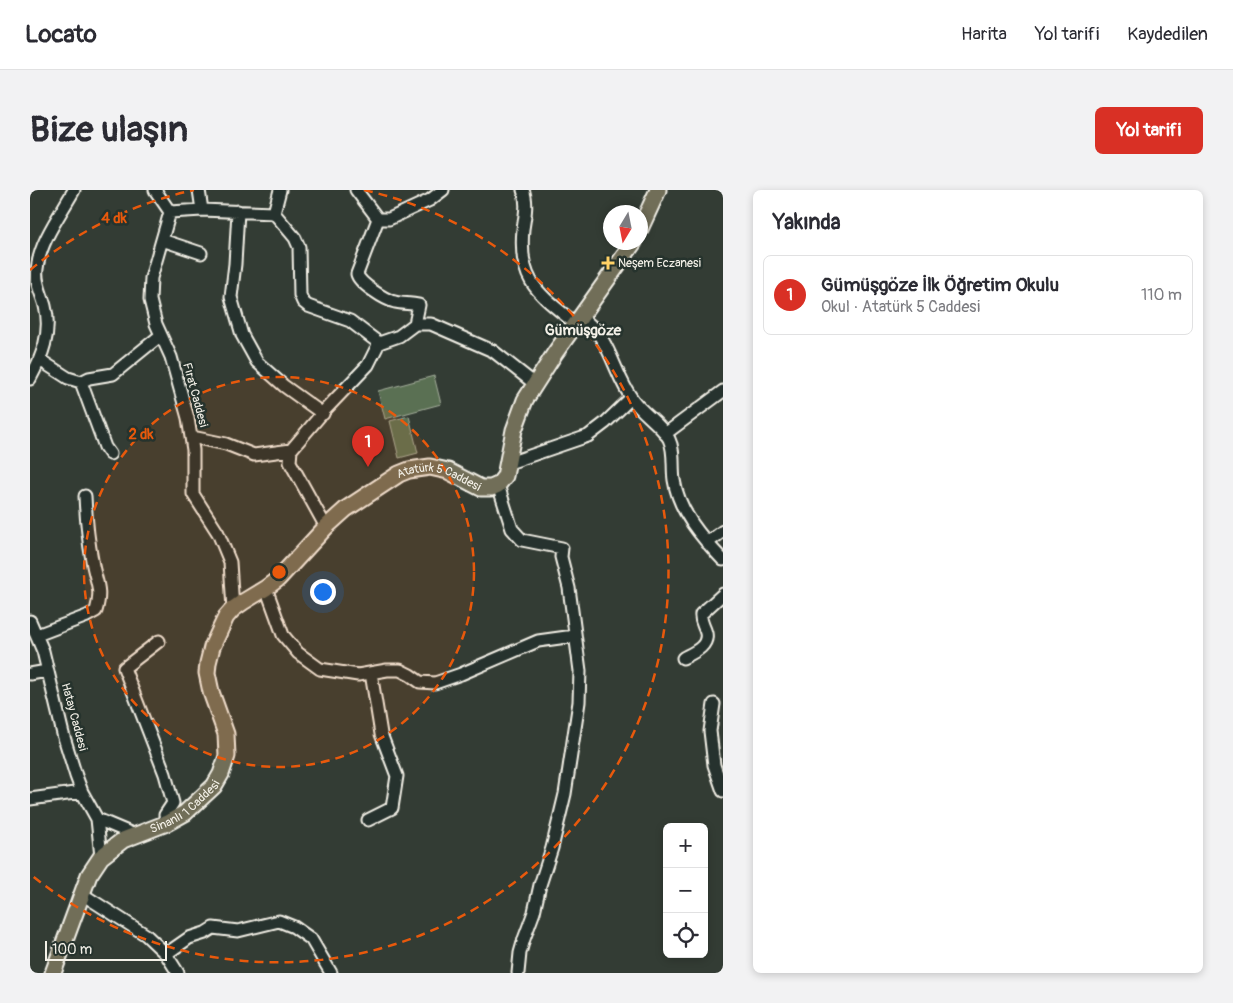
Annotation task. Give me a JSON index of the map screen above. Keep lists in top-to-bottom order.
{
  "streets": {
    "main road": ["Atatürk 5 Caddesi", "Sinanlı 1 Caddesi"],
    "street": ["Fırat Caddesi", "Hatay Caddesi"]
  },
  "crossings": [
    ["Fırat Caddesi", "Atatürk 5 Caddesi"],
    ["Fırat Caddesi", "Sinanlı 1 Caddesi"],
    ["Atatürk 5 Caddesi", "Sinanlı 1 Caddesi"],
    ["Hatay Caddesi", "Sinanlı 1 Caddesi"]
  ],
  "districts": ["Gümüşgöze"],
  "places": {
    "health": ["Neşem Eczanesi"]
  },
  "scale_bar": "100 m",
  "north": "bottom",
  "page": {
    "header": "Locato",
    "nav": ["Harita", "Yol tarifi", "Kaydedilen"],
    "buttons": "Yol tarifi",
    "title": "Bize ulaşın",
    "heading": "Yakında",
    "list": [
      {
        "mark": "1",
        "name": "Gümüşgöze İlk Öğretim Okulu",
        "note": "Okul · Atatürk 5 Caddesi",
        "value": "110 m"
      }
    ],
    "pins": "1",
    "map_buttons": ["+", "−"],
    "scale": "100 m"
  },
  "rings": ["4 dk", "2 dk"]
}
